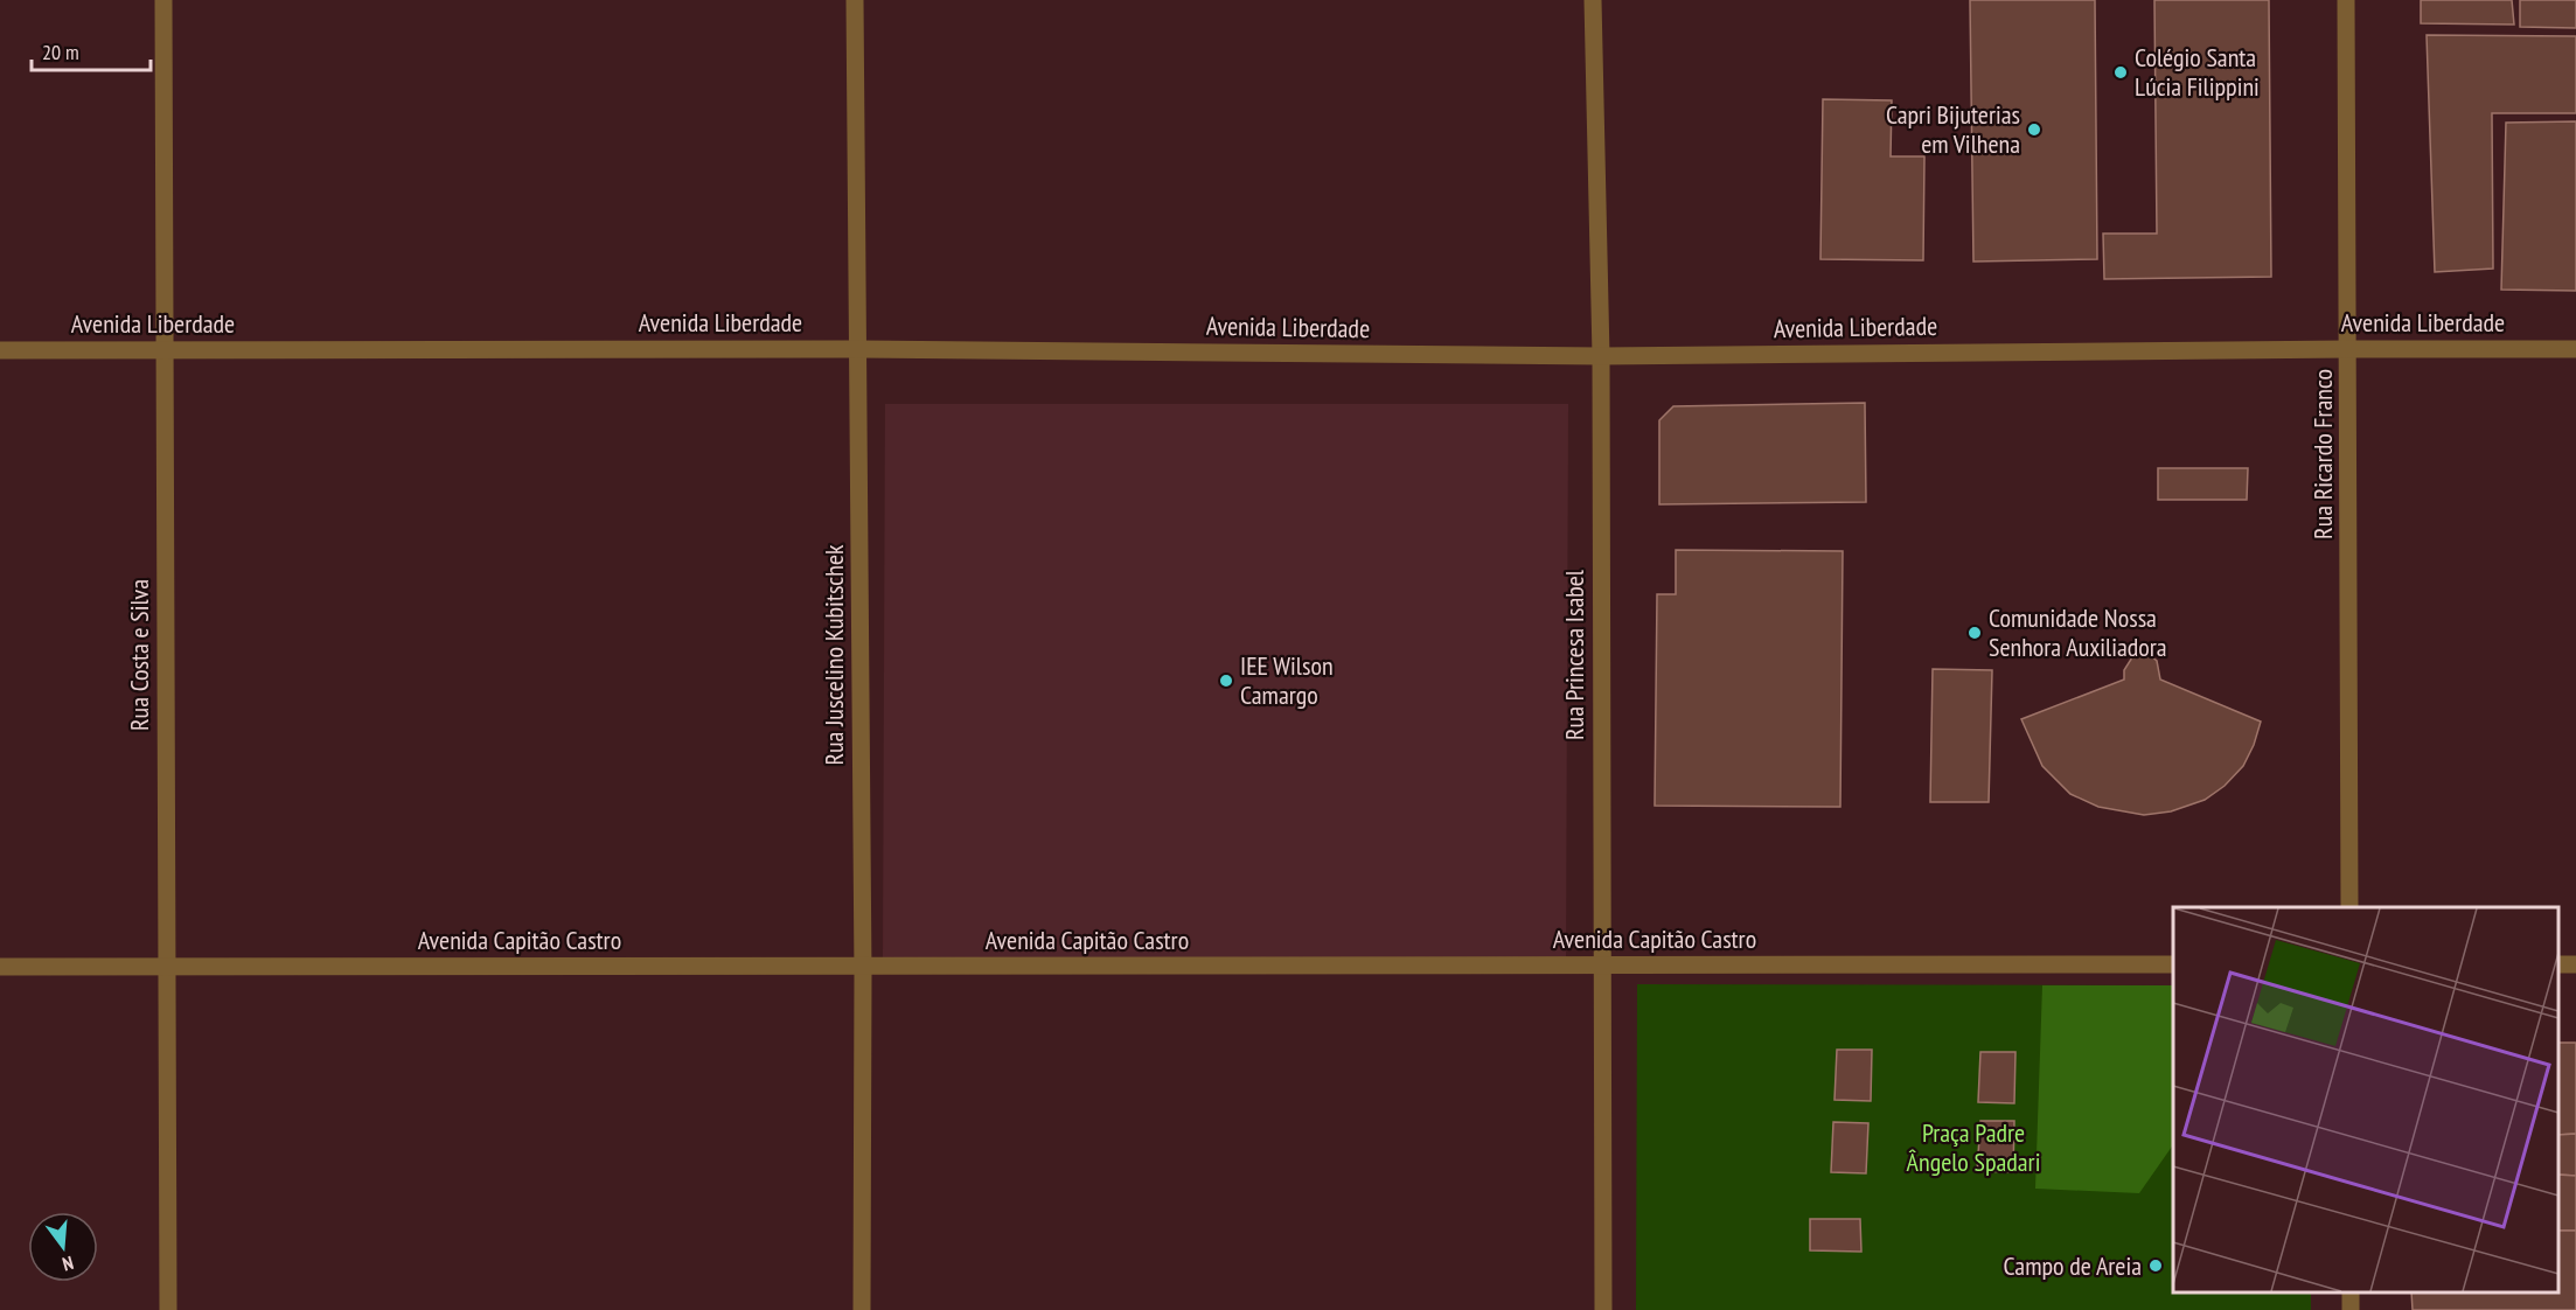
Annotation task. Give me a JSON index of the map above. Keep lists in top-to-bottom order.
{
  "streets": {
    "street": [
      "Avenida Liberdade",
      "Rua Ricardo Franco",
      "Rua Costa e Silva",
      "Rua Juscelino Kubitschek",
      "Rua Princesa Isabel",
      "Avenida Capitão Castro"
    ]
  },
  "crossings": [
    ["Avenida Liberdade", "Rua Ricardo Franco"],
    ["Avenida Liberdade", "Rua Costa e Silva"],
    ["Avenida Liberdade", "Rua Juscelino Kubitschek"],
    ["Avenida Liberdade", "Rua Princesa Isabel"],
    ["Rua Costa e Silva", "Avenida Capitão Castro"],
    ["Rua Juscelino Kubitschek", "Avenida Capitão Castro"],
    ["Rua Princesa Isabel", "Avenida Capitão Castro"]
  ],
  "parks": ["Praça Padre Ângelo Spadari"],
  "places": [
    "Colégio Santa Lúcia Filippini",
    "Capri Bijuterias em Vilhena",
    "Comunidade Nossa Senhora Auxiliadora",
    "IEE Wilson Camargo",
    "Campo de Areia"
  ],
  "scale_bar": "20 m",
  "north": "bottom"
}
